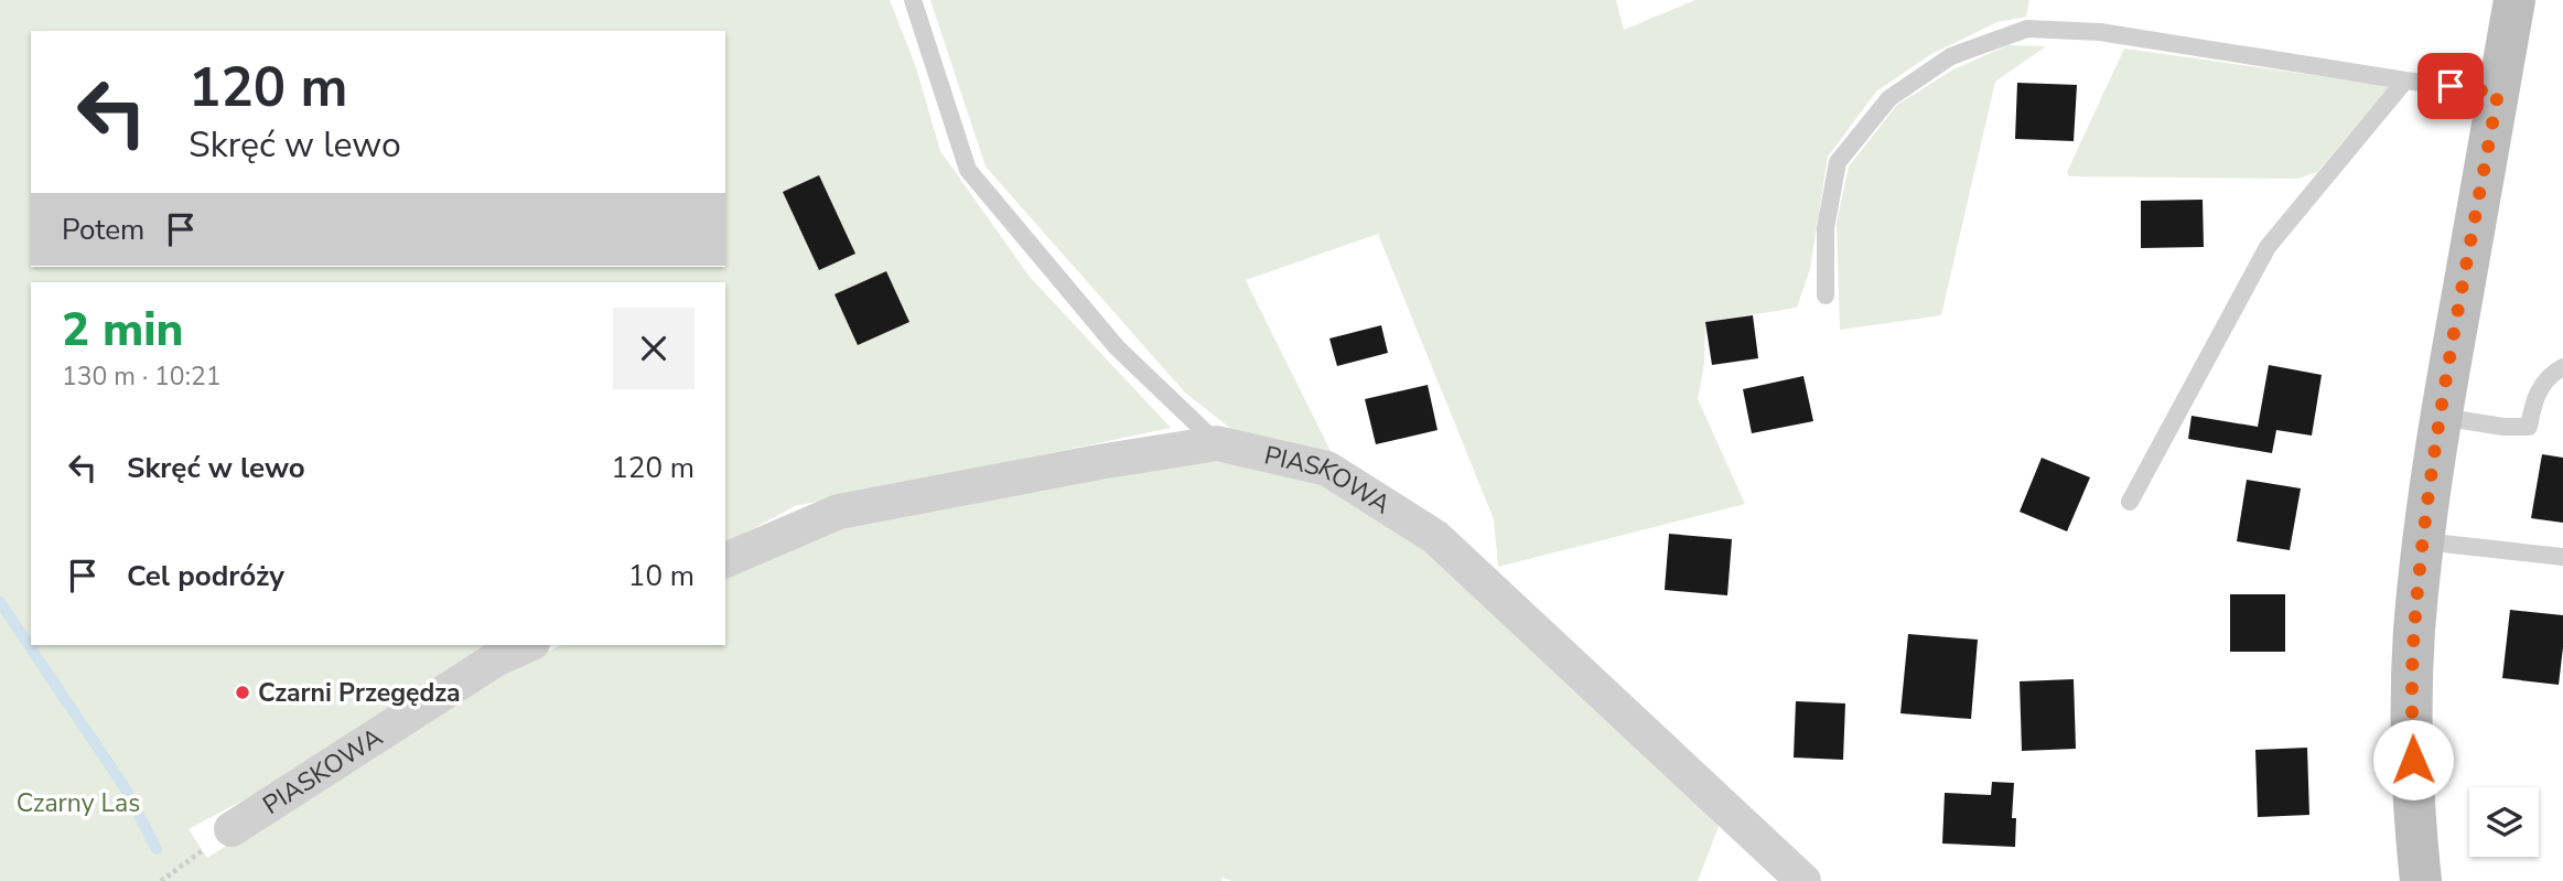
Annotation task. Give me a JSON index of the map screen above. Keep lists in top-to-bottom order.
{
  "streets": {
    "street": ["PIASKOWA"]
  },
  "parks": ["Czarny Las"],
  "places": ["Czarni Przegędza"],
  "page": {
    "turn": ["120 m", "Skręć w lewo"],
    "then": "Potem",
    "heading": ["2 min", "130 m · 10:21"],
    "list": [
      {
        "name": "Skręć w lewo",
        "value": "120 m"
      },
      {
        "name": "Cel podróży",
        "value": "10 m"
      }
    ]
  }
}
